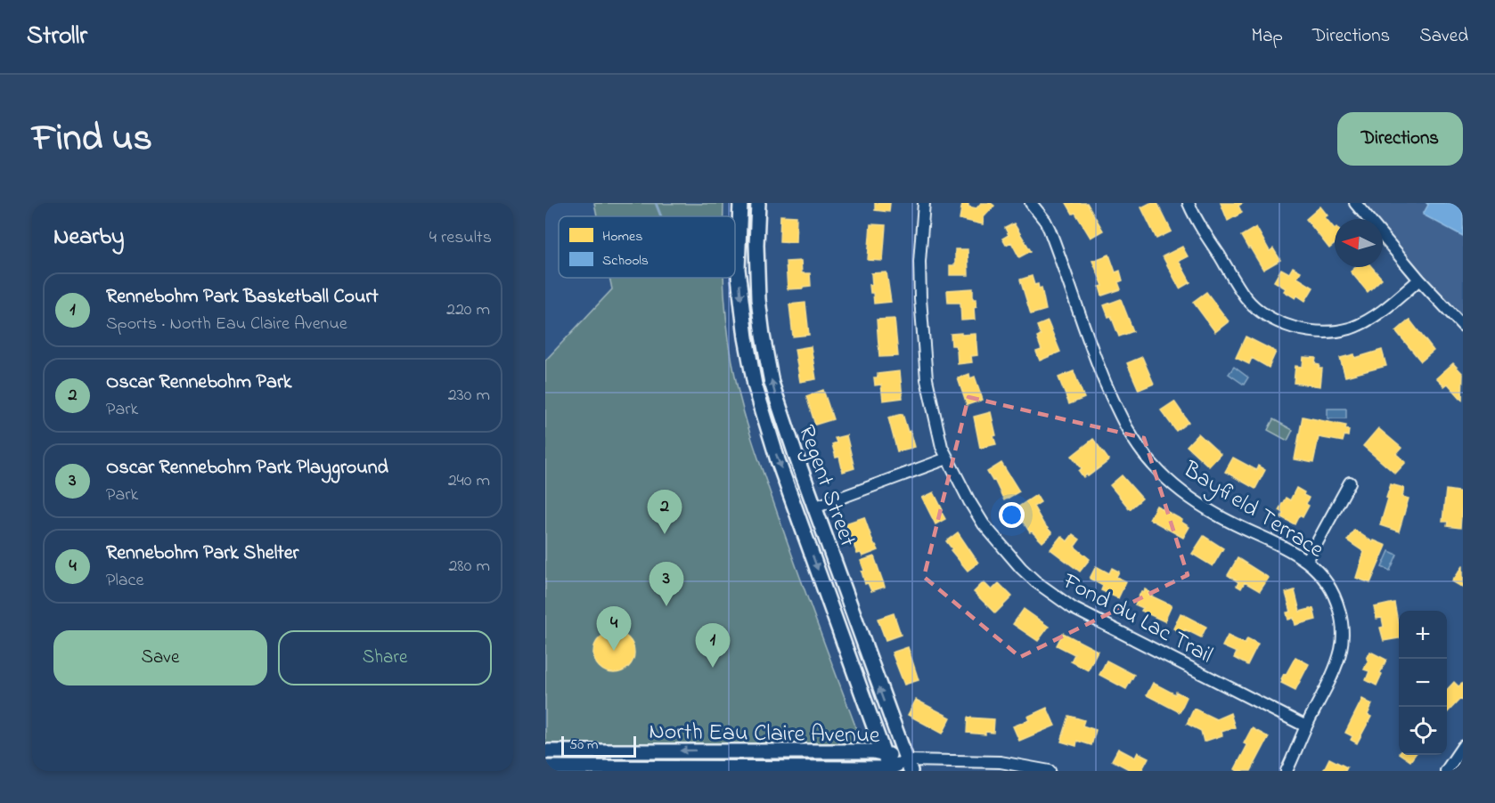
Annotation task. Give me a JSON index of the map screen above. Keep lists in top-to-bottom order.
{
  "streets": {
    "street": [
      "Regent Street",
      "Bayfield Terrace",
      "Fond du Lac Trail",
      "North Eau Claire Avenue"
    ]
  },
  "crossings": [
    ["Regent Street", "North Eau Claire Avenue"],
    ["Bayfield Terrace", "Fond du Lac Trail"]
  ],
  "legend": ["Homes", "Schools"],
  "scale_bar": "50 m",
  "north": "left",
  "page": {
    "header": "Strollr",
    "nav": ["Map", "Directions", "Saved"],
    "title": "Find us",
    "buttons": [
      "Directions",
      ["Save", "Share"]
    ],
    "heading": ["Nearby", "4 results"],
    "list": [
      {
        "mark": "1",
        "name": "Rennebohm Park Basketball Court",
        "note": "Sports · North Eau Claire Avenue",
        "value": "220 m"
      },
      {
        "mark": "2",
        "name": "Oscar Rennebohm Park",
        "note": "Park",
        "value": "230 m"
      },
      {
        "mark": "3",
        "name": "Oscar Rennebohm Park Playground",
        "note": "Park",
        "value": "240 m"
      },
      {
        "mark": "4",
        "name": "Rennebohm Park Shelter",
        "note": "Place",
        "value": "280 m"
      }
    ],
    "pins": [
      "2",
      "3",
      "4",
      "1"
    ],
    "map_buttons": ["+", "−"],
    "scale": "50 m"
  }
}
